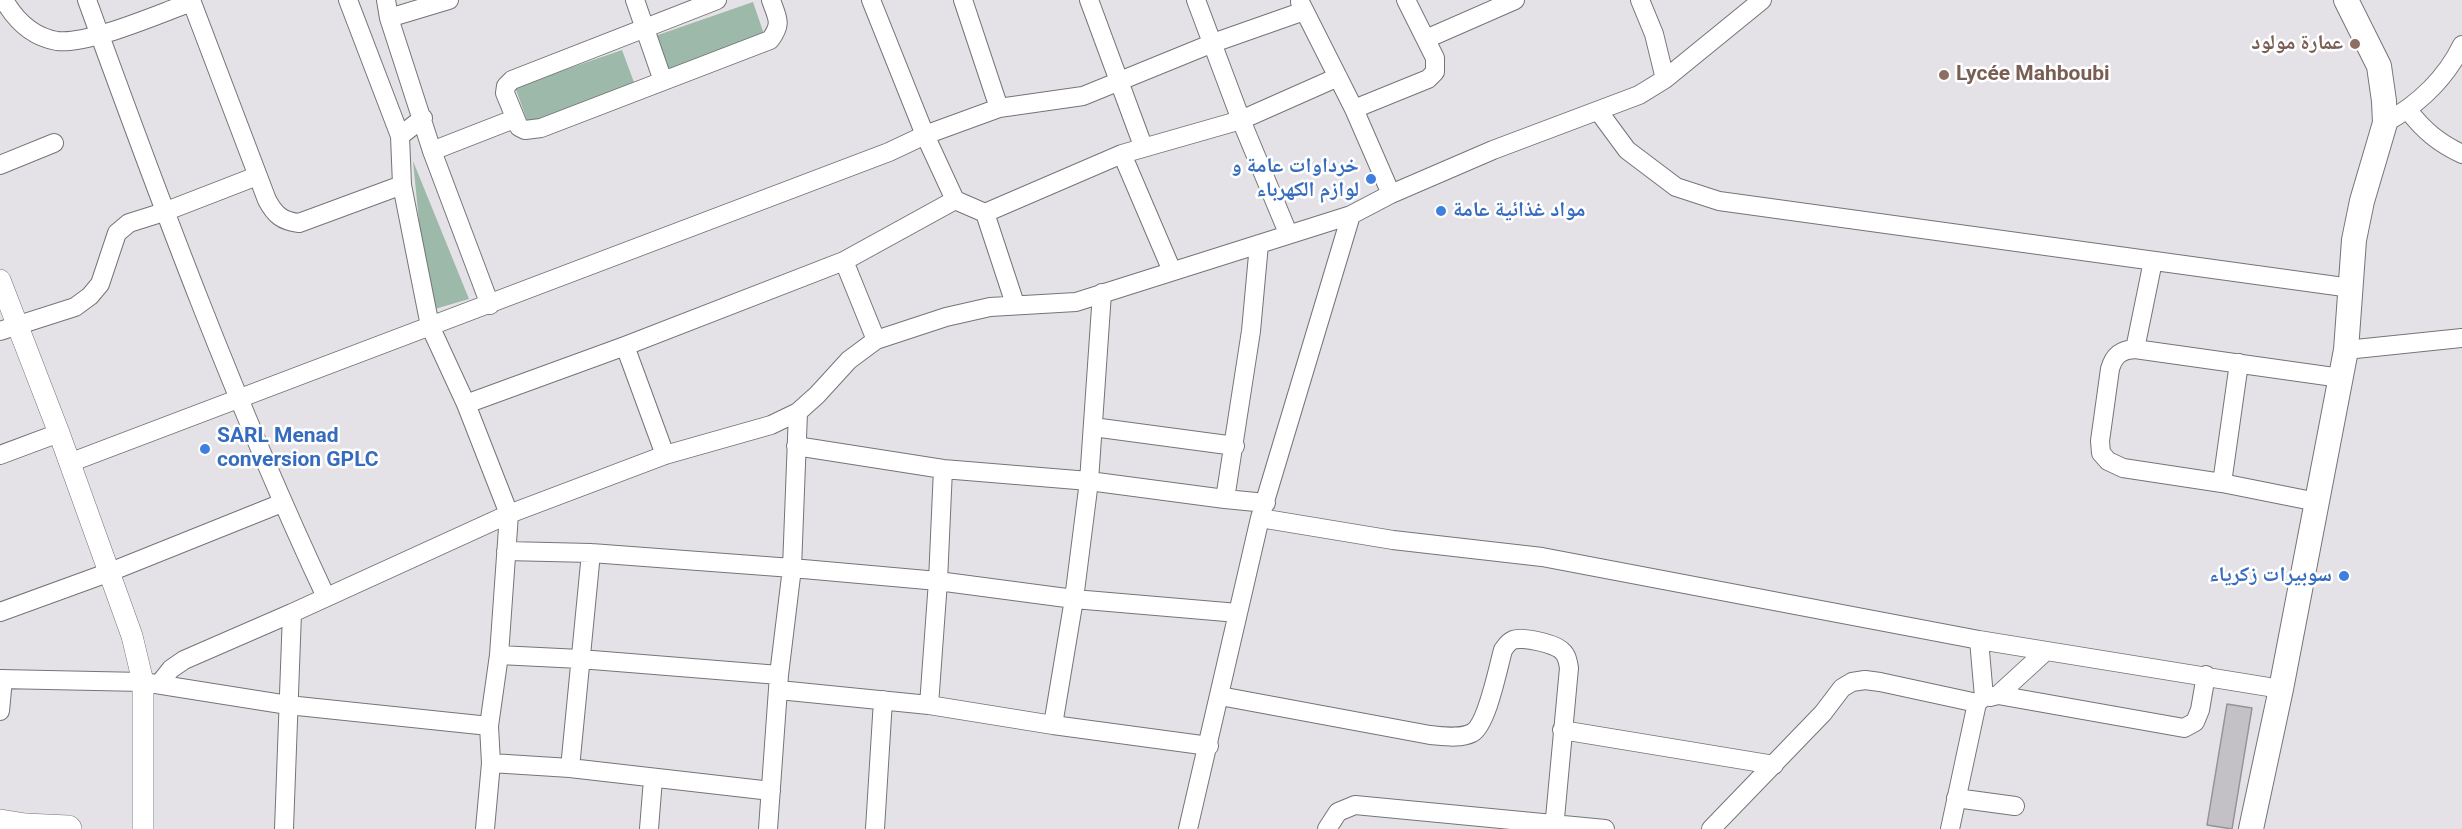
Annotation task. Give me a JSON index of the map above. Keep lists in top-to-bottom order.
{
  "places": [
    "عمارة مولود",
    "Lycée Mahboubi",
    "خرداوات عامة و لوازم الكهرباء",
    "مواد غذائية عامة",
    "SARL Menad conversion GPLC",
    "سوبيرات زكرياء"
  ]
}
